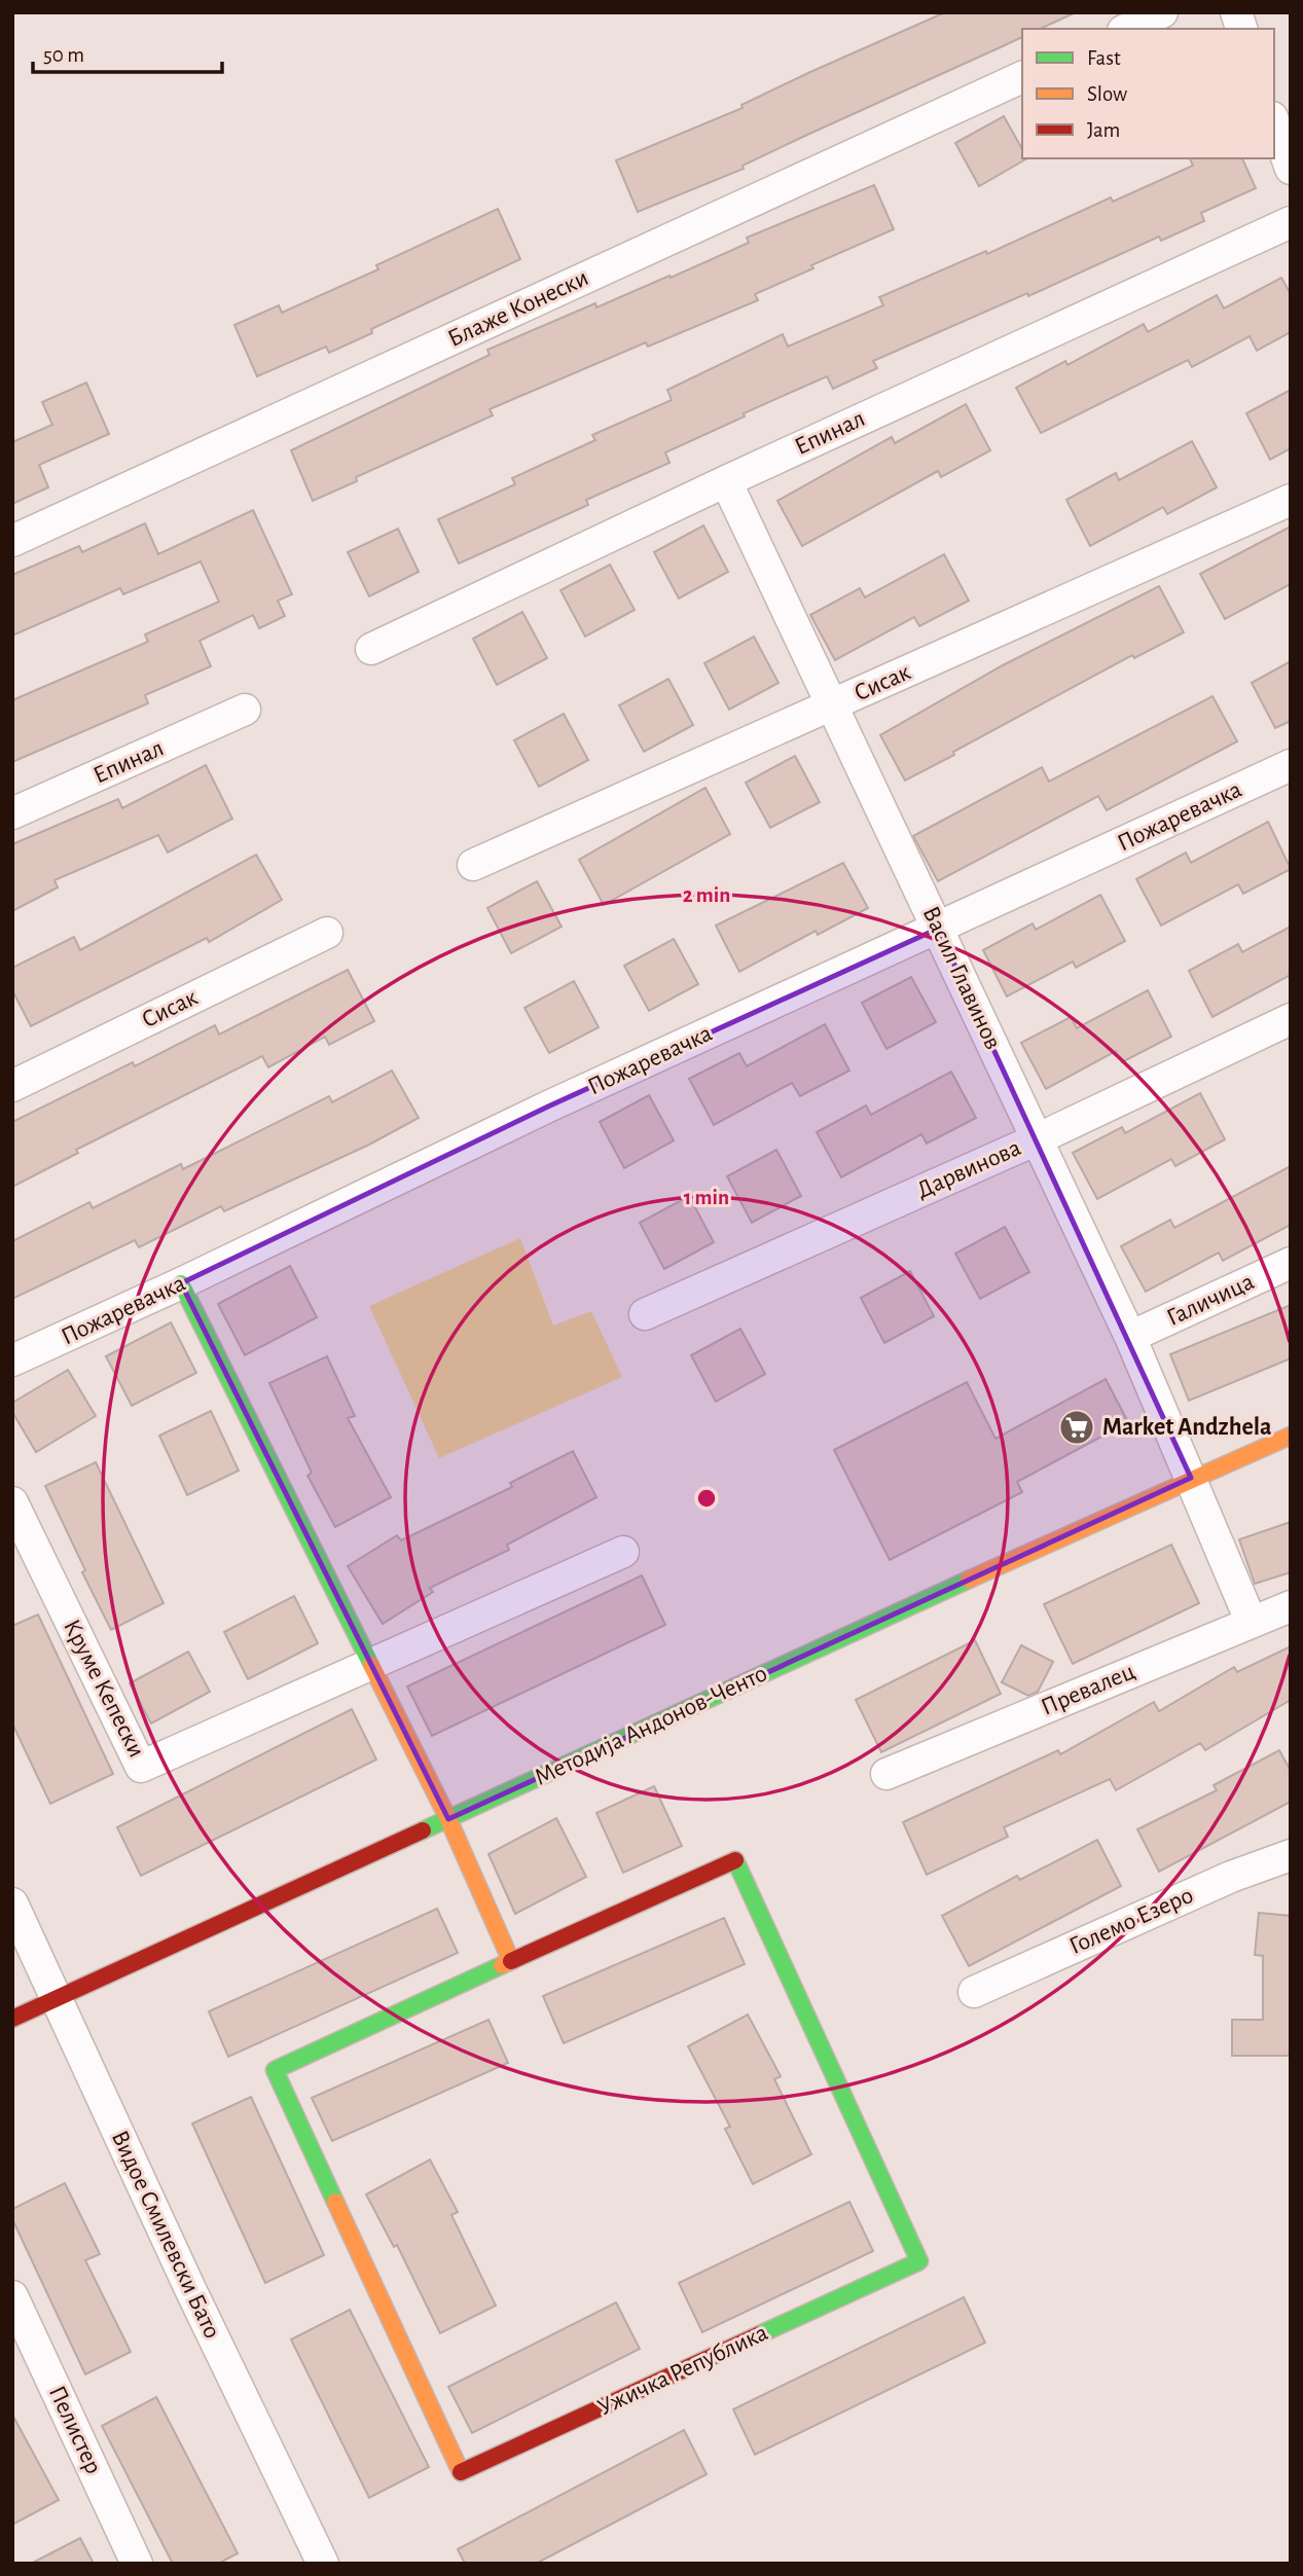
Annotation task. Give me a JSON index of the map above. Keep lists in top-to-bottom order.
{
  "streets": {
    "street": [
      "Блаже Конески",
      "Епинал",
      "Сисак",
      "Пожаревачка",
      "Васил Главинов",
      "Дарвинова",
      "Галичица",
      "Круме Кепески",
      "Превалец",
      "Методија Андонов-Ченто",
      "Големо Езеро",
      "Видое Смилевски Бато",
      "Ужичка Република",
      "Пелистер"
    ]
  },
  "crossings": [
    ["Епинал", "Васил Главинов"],
    ["Сисак", "Васил Главинов"],
    ["Пожаревачка", "Васил Главинов"],
    ["Васил Главинов", "Дарвинова"],
    ["Васил Главинов", "Галичица"],
    ["Васил Главинов", "Превалец"],
    ["Васил Главинов", "Методија Андонов-Ченто"],
    ["Методија Андонов-Ченто", "Видое Смилевски Бато"]
  ],
  "places": {
    "supermarket": ["Market Andzhela"]
  },
  "legend": ["Fast", "Slow", "Jam"],
  "scale_bar": "50 m",
  "rings": ["2 min", "1 min"]
}
